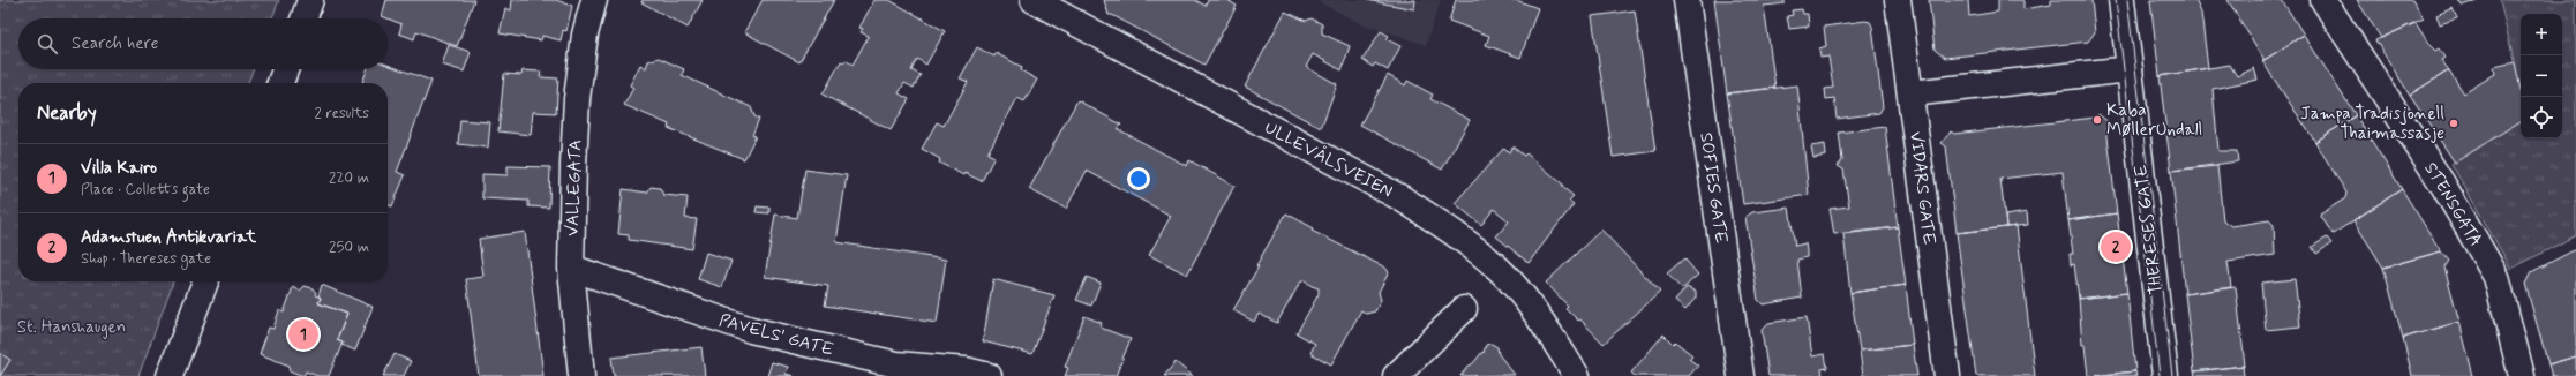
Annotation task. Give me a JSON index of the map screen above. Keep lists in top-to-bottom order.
{
  "streets": {
    "street": [
      "ULLEVÅLSVEIEN",
      "VALLEGATA",
      "SOFIES GATE",
      "VIDARS GATE",
      "STENSGATA",
      "THERESES GATE",
      "PAVELS' GATE"
    ]
  },
  "crossings": [
    ["VALLEGATA", "PAVELS' GATE"]
  ],
  "parks": ["St. Hanshaugen"],
  "places": ["Kaba MøllerUndall", "Jampa Tradisjonell Thaimassasje"],
  "page": {
    "map_buttons": ["+", "−"],
    "search": "Search here",
    "heading": ["Nearby", "2 results"],
    "list": [
      {
        "mark": "1",
        "name": "Villa Kairo",
        "note": "Place · Colletts gate",
        "value": "220 m"
      },
      {
        "mark": "2",
        "name": "Adamstuen Antikvariat",
        "note": "Shop · Thereses gate",
        "value": "250 m"
      }
    ],
    "pins": ["2", "1"]
  }
}
